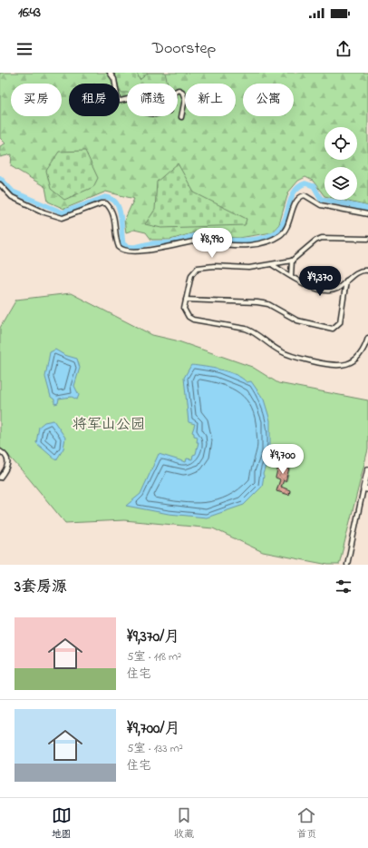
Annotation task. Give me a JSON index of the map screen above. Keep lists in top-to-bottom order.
{
  "parks": ["将军山公园"],
  "page": {
    "status": "16:43",
    "header": "Doorstep",
    "chip": [
      "买房",
      "租房",
      "筛选",
      "新上",
      "公寓"
    ],
    "price": ["¥8,990", "¥9,370", "¥9,700"],
    "heading": "3套房源",
    "list": [
      {
        "name": "¥9,370/月",
        "note": "5室 · 118 m² · 住宅"
      },
      {
        "name": "¥9,700/月",
        "note": "5室 · 133 m² · 住宅"
      }
    ],
    "tabs": ["地图", "收藏", "首页"]
  }
}
